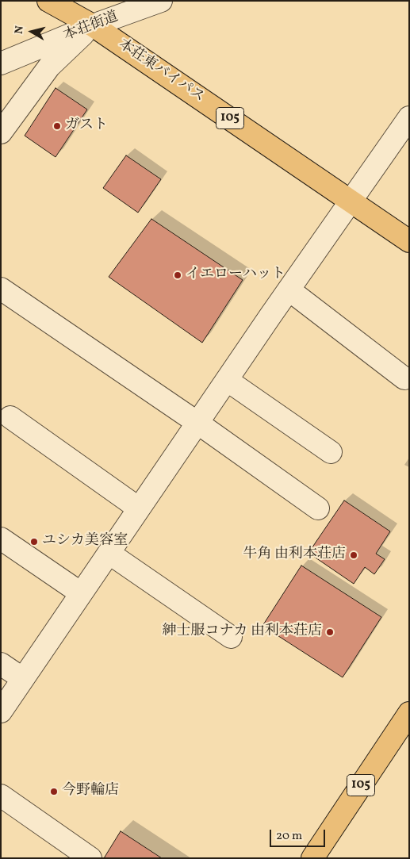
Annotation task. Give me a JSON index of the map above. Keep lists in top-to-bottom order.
{
  "streets": {
    "highway": ["本荘東バイパス", "105"],
    "street": ["本荘街道"]
  },
  "crossings": [
    ["本荘街道", "本荘東バイパス"]
  ],
  "places": [
    "ガスト",
    "イエローハット",
    "ユシカ美容室",
    "牛角 由利本荘店",
    "紳士服コナカ 由利本荘店",
    "今野輪店"
  ],
  "scale_bar": "20 m",
  "north": "left"
}
